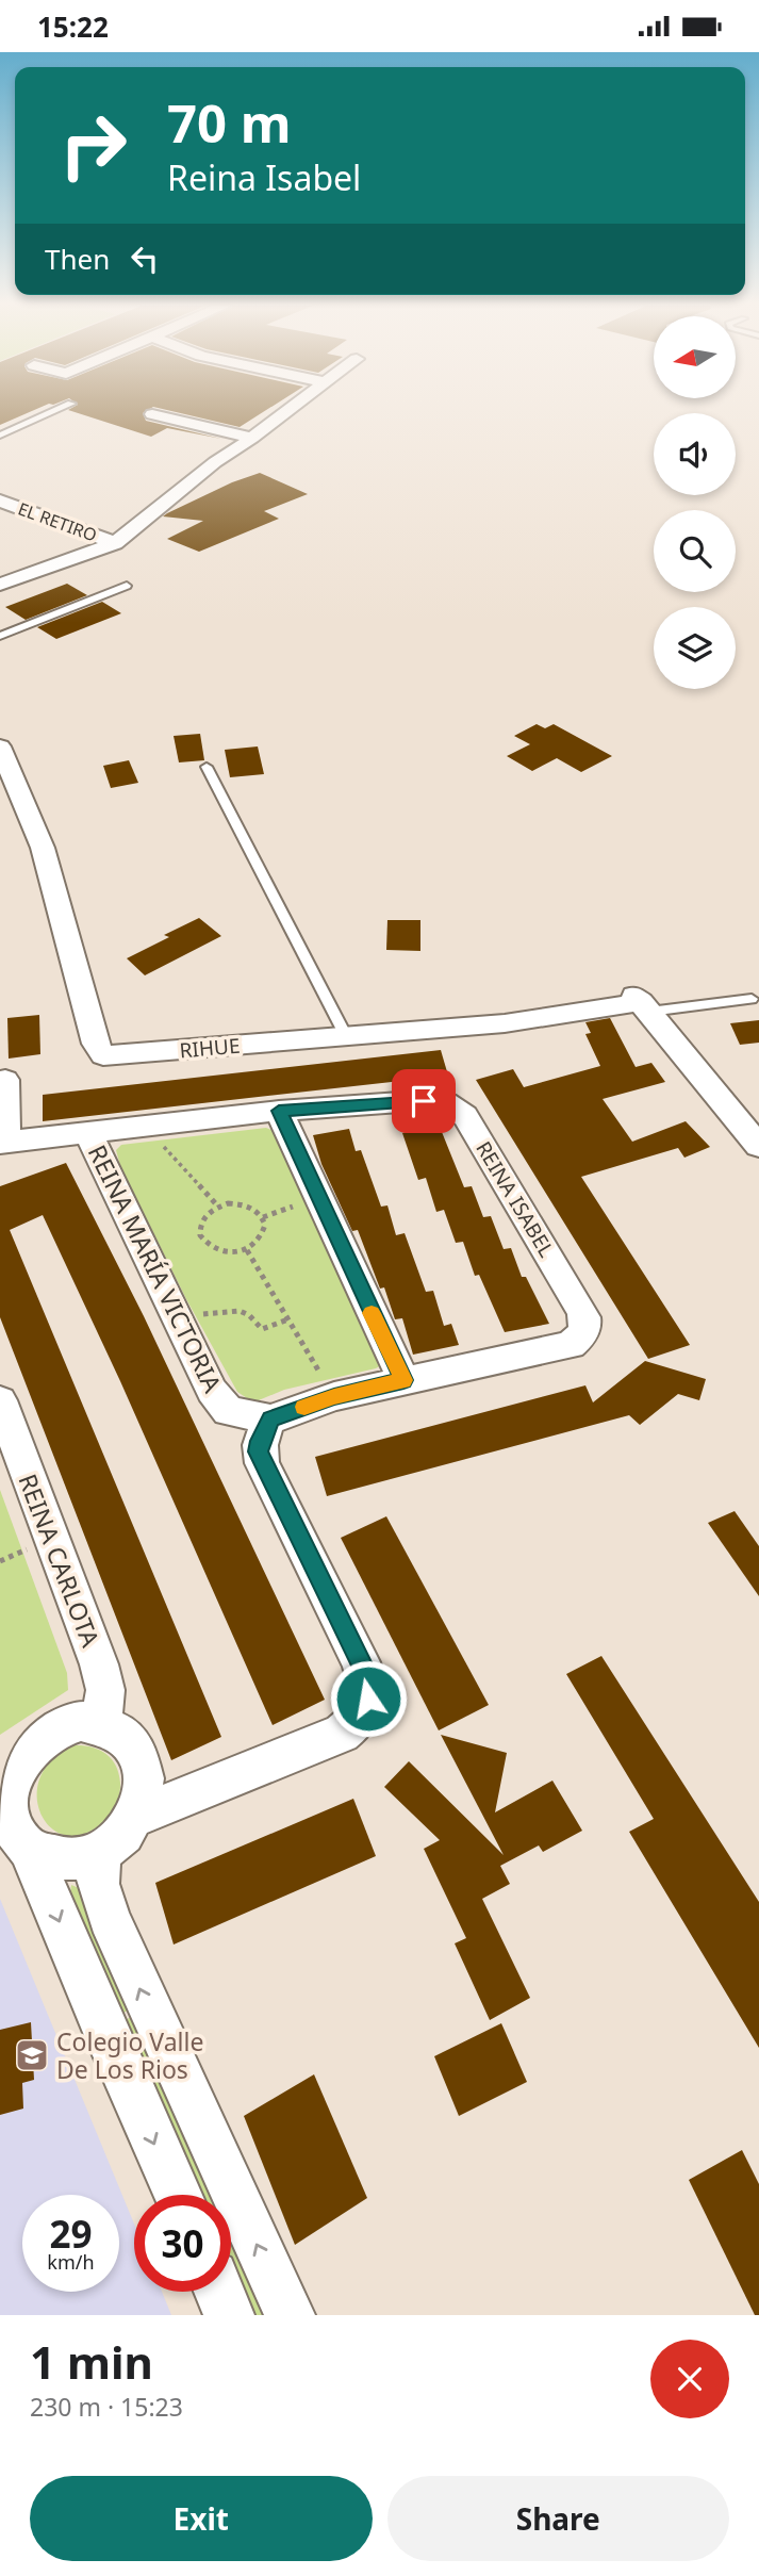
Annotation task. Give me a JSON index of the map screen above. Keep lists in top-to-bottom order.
{
  "streets": {
    "street": [
      "EL RETIRO",
      "RIHUE",
      "REINA ISABEL",
      "REINA MARÍA VICTORIA",
      "REINA CARLOTA"
    ]
  },
  "crossings": [
    ["REINA ISABEL", "REINA MARÍA VICTORIA"]
  ],
  "places": {
    "school or university": ["Colegio Valle De Los Rios"]
  },
  "north": "left",
  "page": {
    "status": "15:22",
    "turn": ["70 m", "Reina Isabel"],
    "then": "Then",
    "speed": "29 km/h",
    "limit": "30",
    "heading": ["1 min", "230 m · 15:23"],
    "buttons": ["Exit", "Share"]
  }
}
